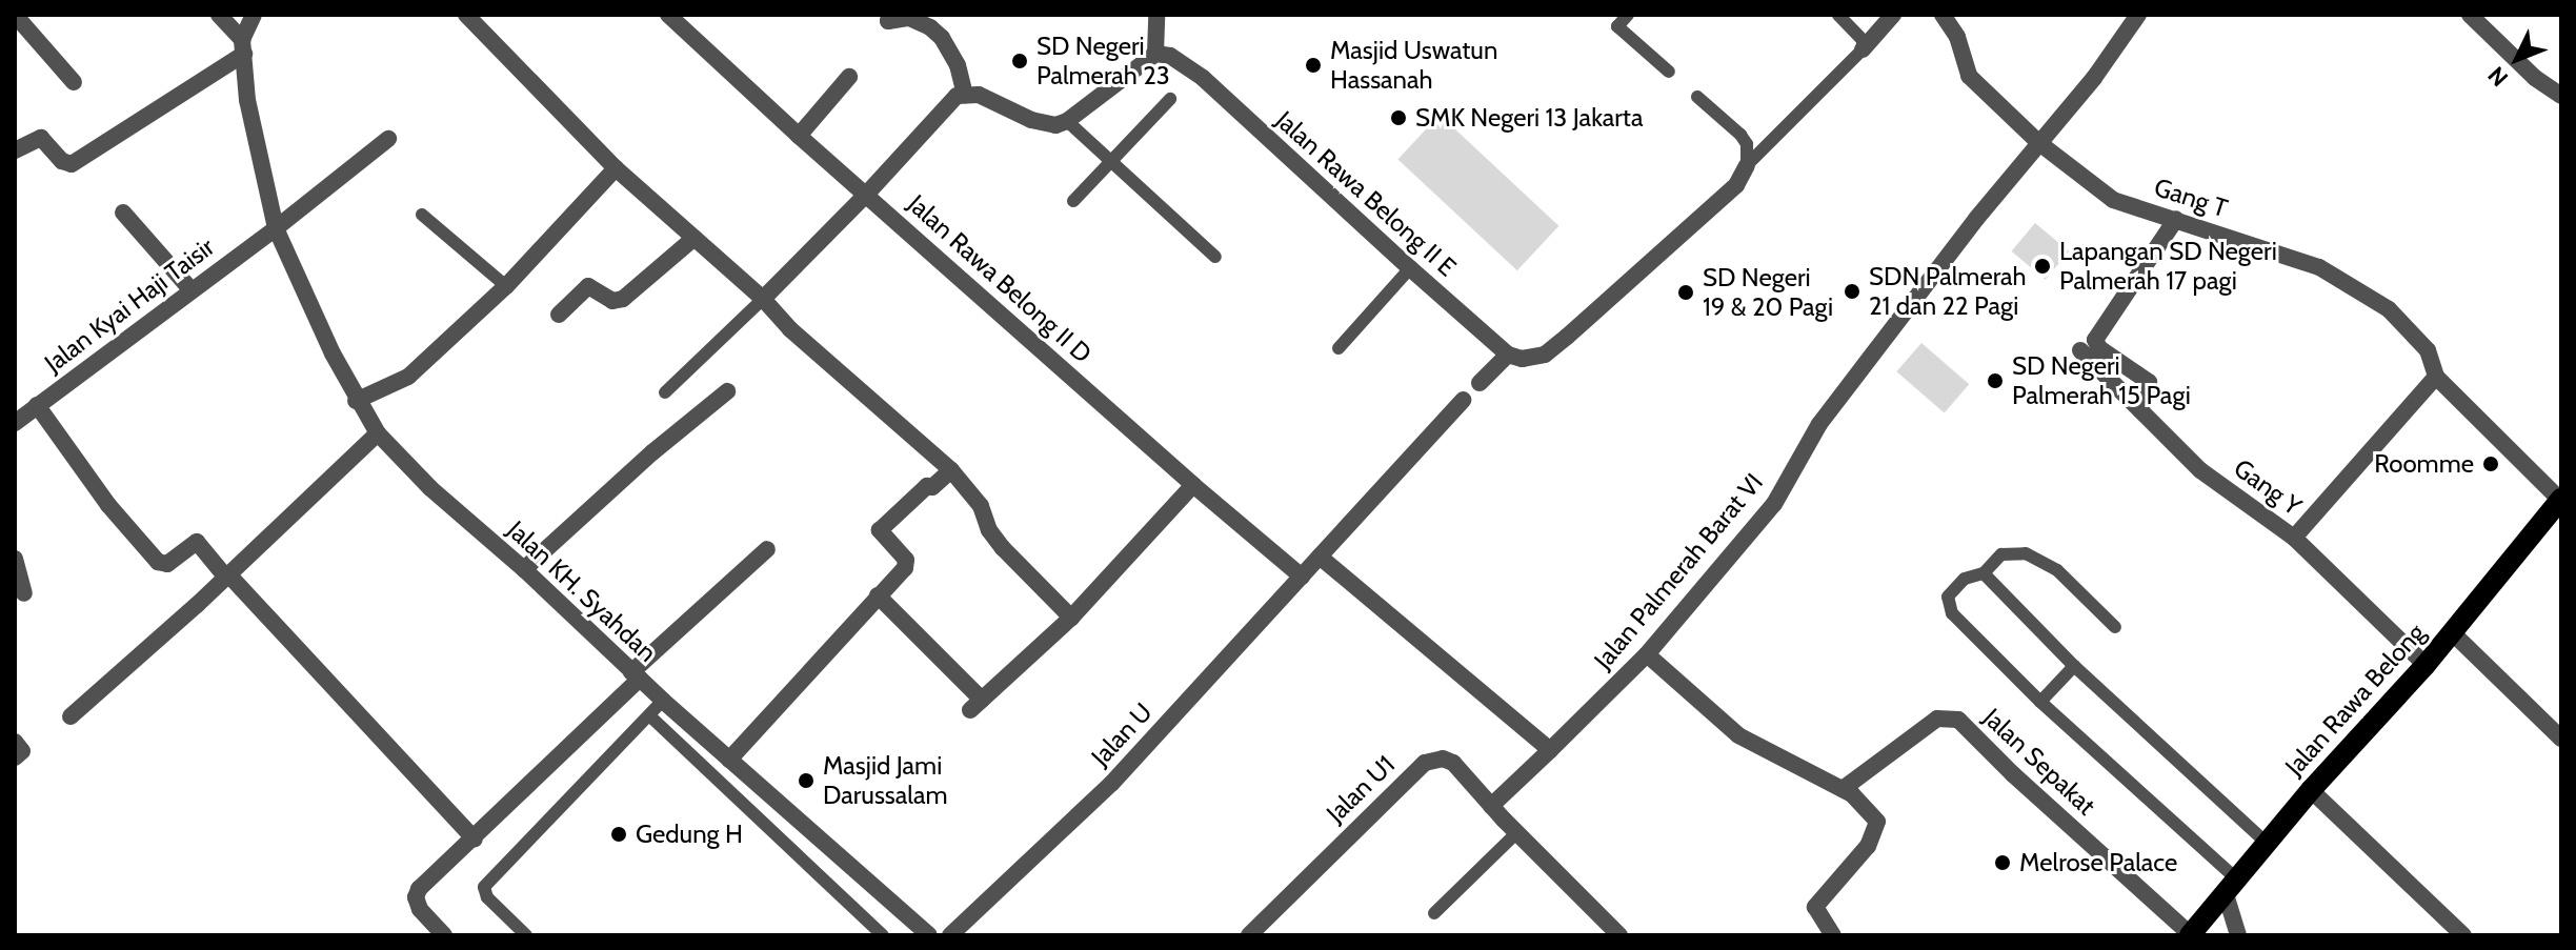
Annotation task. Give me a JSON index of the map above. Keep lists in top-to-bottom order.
{
  "streets": {
    "main road": ["Jalan Rawa Belong"],
    "street": [
      "Jalan Rawa Belong II E",
      "Gang T",
      "Jalan Rawa Belong II D",
      "Jalan Kyai Haji Taisir",
      "Gang Y",
      "Jalan Palmerah Barat VI",
      "Jalan KH. Syahdan",
      "Jalan U",
      "Jalan Sepakat",
      "Jalan U1"
    ]
  },
  "crossings": [
    ["Gang T", "Jalan Palmerah Barat VI"],
    ["Gang T", "Jalan Rawa Belong"],
    ["Jalan Rawa Belong II D", "Jalan U"],
    ["Jalan Kyai Haji Taisir", "Jalan KH. Syahdan"],
    ["Gang Y", "Jalan Rawa Belong"],
    ["Jalan Palmerah Barat VI", "Jalan U1"],
    ["Jalan Rawa Belong", "Jalan Sepakat"]
  ],
  "places": [
    "SD Negeri Palmerah 23",
    "Masjid Uswatun Hassanah",
    "SMK Negeri 13 Jakarta",
    "Lapangan SD Negeri Palmerah 17 pagi",
    "SDN Palmerah 21 dan 22 Pagi",
    "SD Negeri 19 & 20 Pagi",
    "SD Negeri Palmerah 15 Pagi",
    "Roomme",
    "Masjid Jami Darussalam",
    "Gedung H",
    "Melrose Palace"
  ],
  "north": "bottom left"
}
